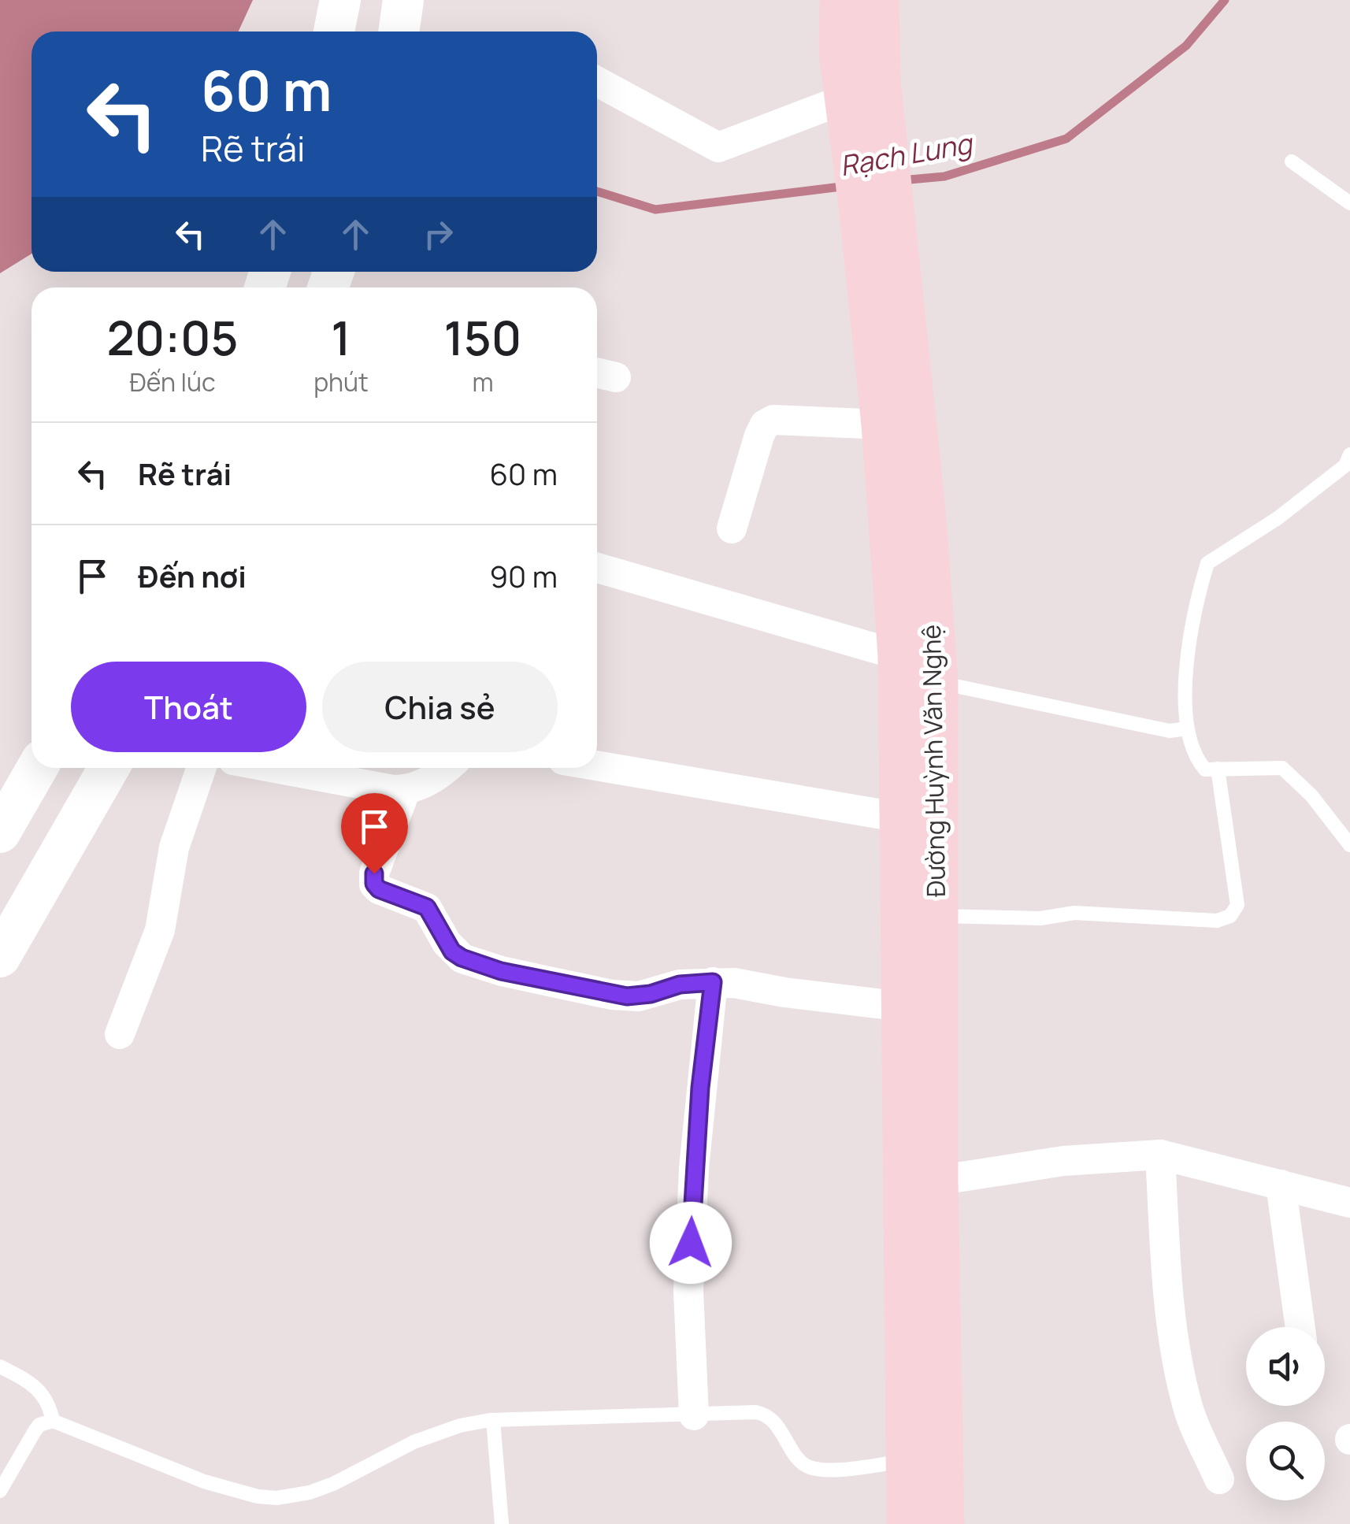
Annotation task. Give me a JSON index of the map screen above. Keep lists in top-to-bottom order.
{
  "streets": {
    "main road": ["Đường Huỳnh Văn Nghệ"]
  },
  "water": ["Rạch Lung"],
  "page": {
    "turn": ["60 m", "Rẽ trái"],
    "eta": [
      "20:05",
      "Đến lúc",
      "1",
      "phút",
      "150",
      "m"
    ],
    "list": [
      {
        "name": "Rẽ trái",
        "value": "60 m"
      },
      {
        "name": "Đến nơi",
        "value": "90 m"
      }
    ],
    "buttons": ["Thoát", "Chia sẻ"]
  }
}
